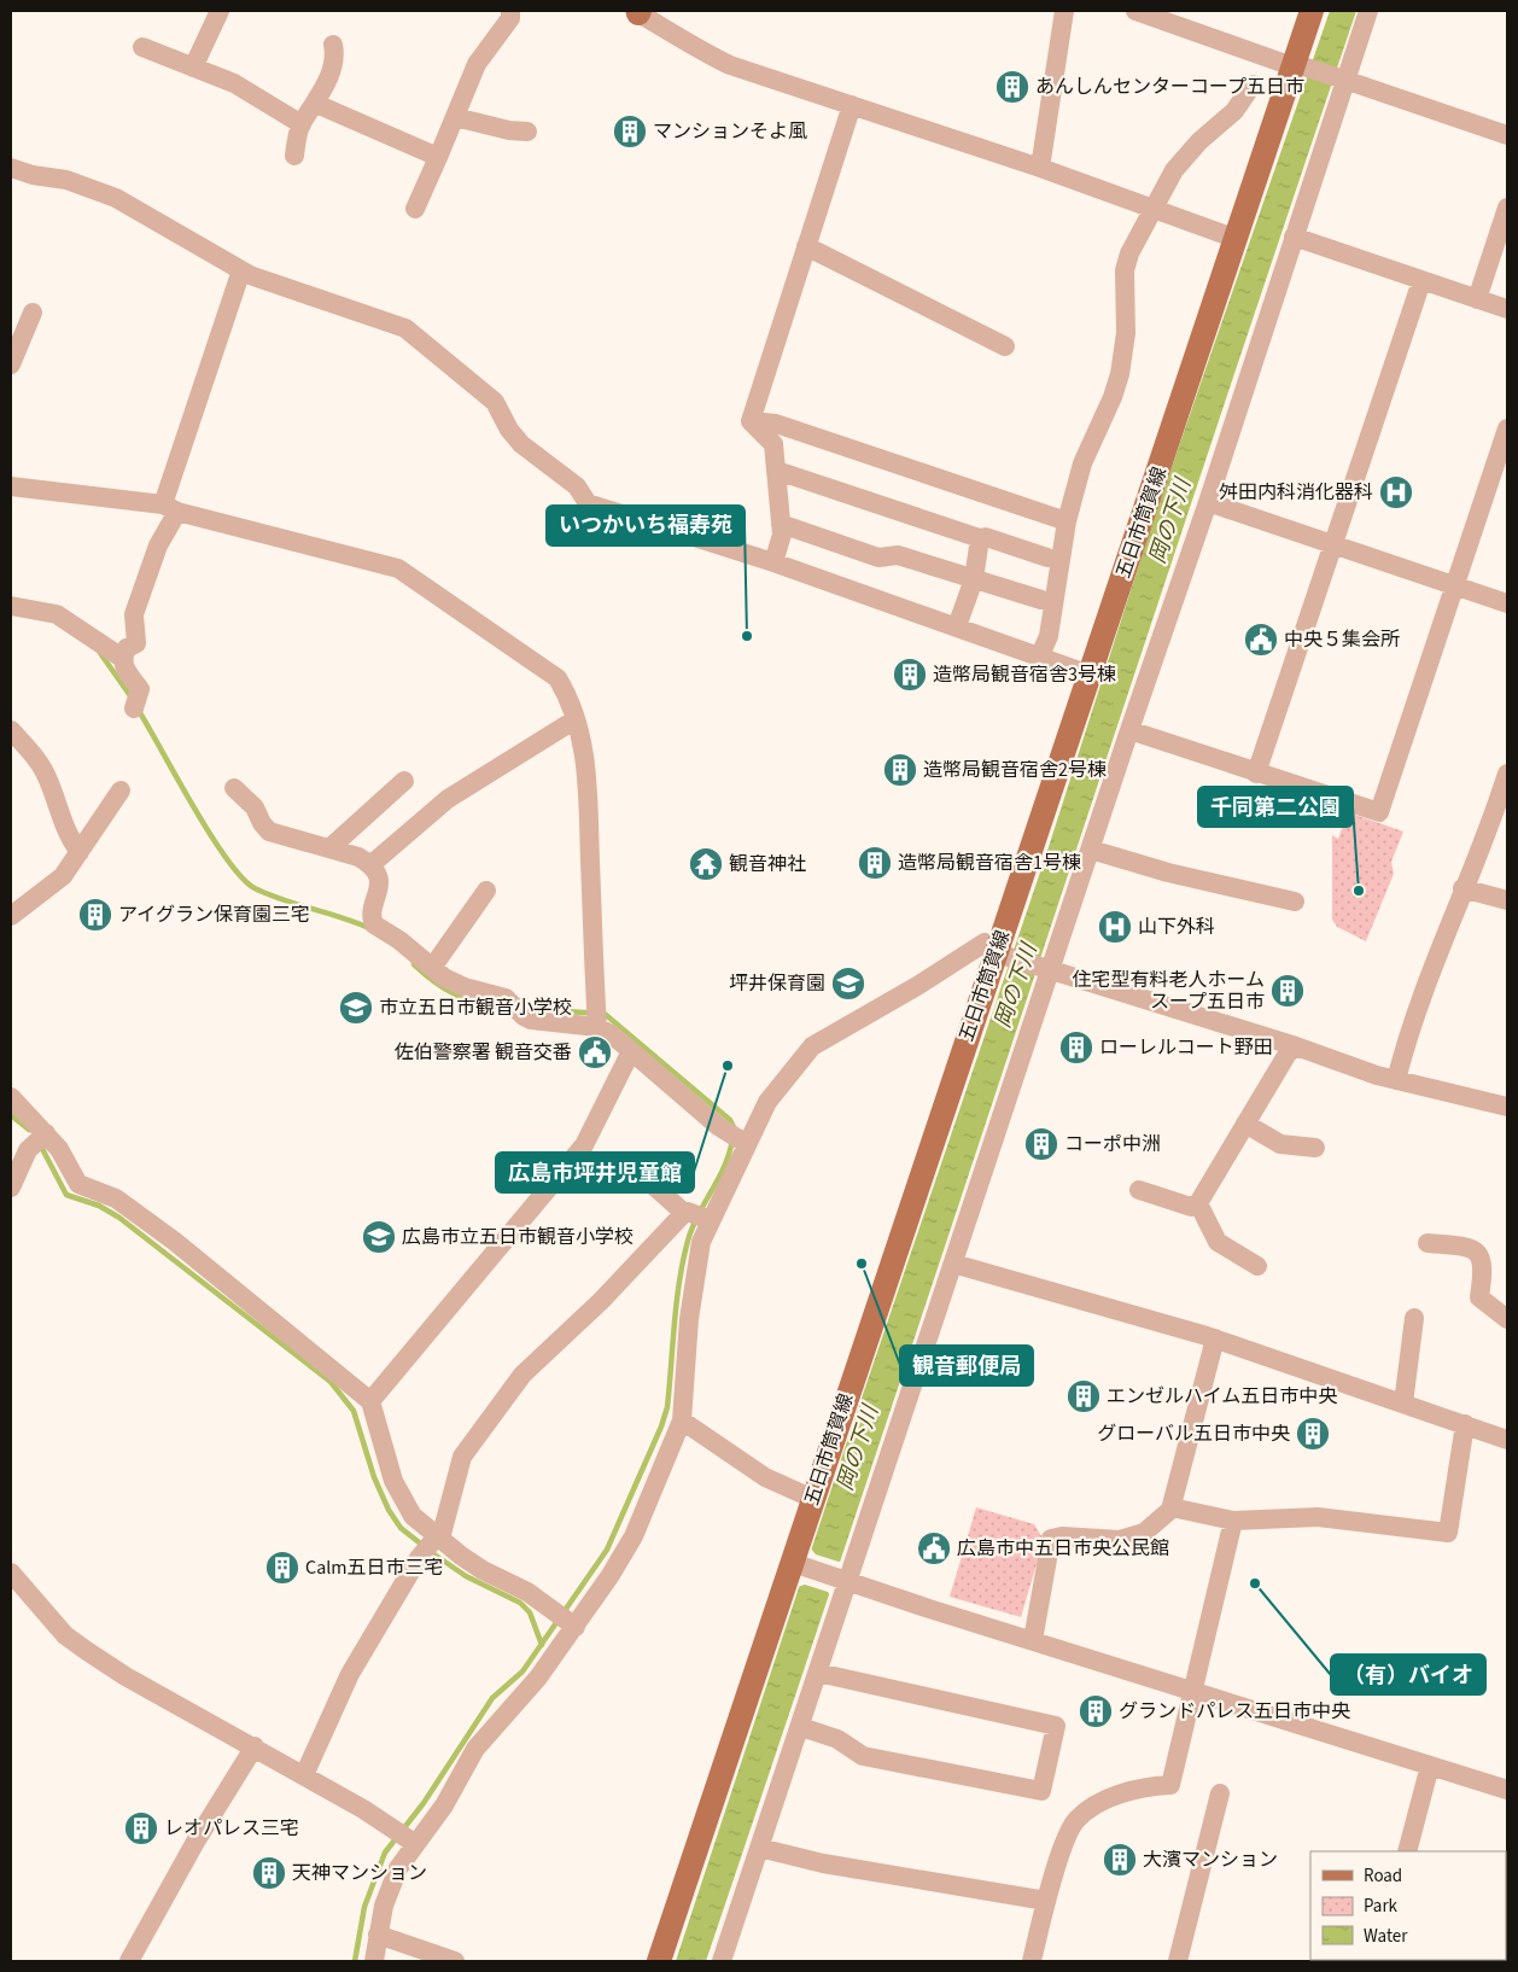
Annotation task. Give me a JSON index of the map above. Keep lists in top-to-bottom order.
{
  "streets": {
    "main road": ["五日市筒賀線"]
  },
  "water": ["岡の下川"],
  "places": {
    "building": [
      "あんしんセンターコープ五日市",
      "マンションそよ風",
      "造幣局観音宿舎3号棟",
      "造幣局観音宿舎2号棟",
      "造幣局観音宿舎1号棟",
      "アイグラン保育園三宅",
      "住宅型有料老人ホーム スープ五日市",
      "ローレルコート野田",
      "コーポ中洲",
      "エンゼルハイム五日市中央",
      "グローバル五日市中央",
      "Calm五日市三宅",
      "グランドパレス五日市中央",
      "レオパレス三宅",
      "大濱マンション",
      "天神マンション"
    ],
    "hospital": ["舛田内科消化器科", "山下外科"],
    "other": [
      "いつかいち福寿苑",
      "千同第二公園",
      "広島市坪井児童館",
      "観音郵便局",
      "（有）バイオ"
    ],
    "public building": ["中央５集会所", "佐伯警察署 観音交番", "広島市中五日市央公民館"],
    "temple": ["観音神社"],
    "school or university": ["坪井保育園", "市立五日市観音小学校", "広島市立五日市観音小学校"]
  },
  "legend": ["Road", "Park", "Water"]
}
